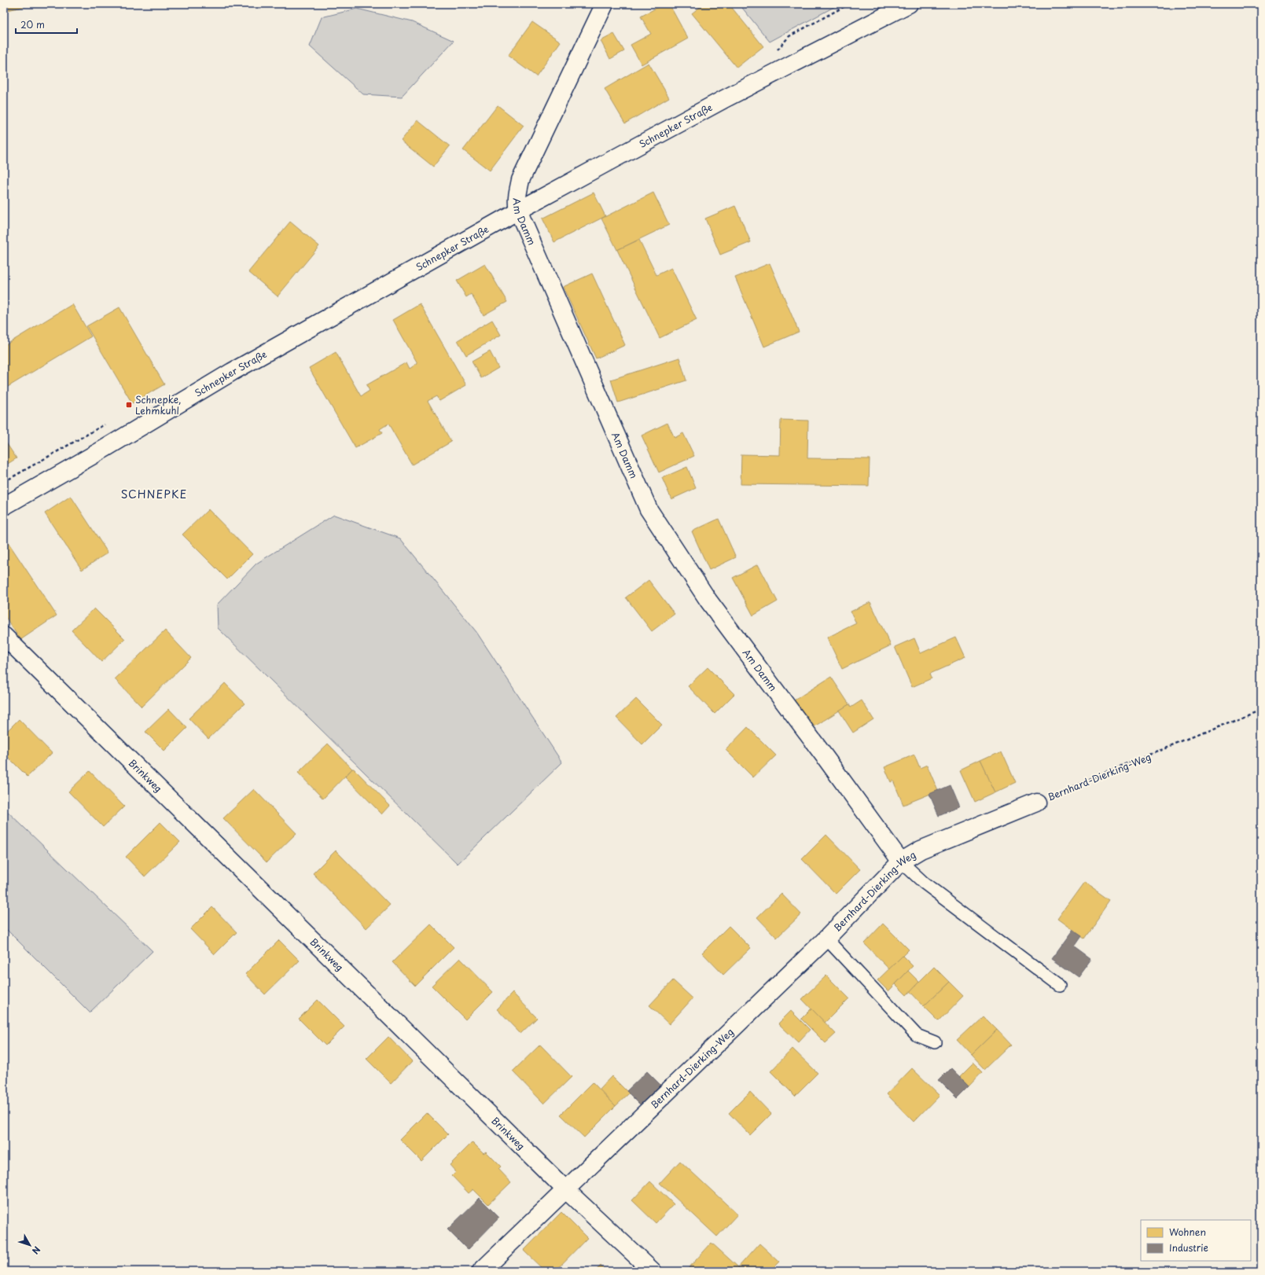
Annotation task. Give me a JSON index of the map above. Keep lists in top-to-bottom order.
{
  "streets": {
    "street": [
      "Schnepker Straße",
      "Am Damm",
      "Brinkweg",
      "Bernhard-Dierking-Weg"
    ]
  },
  "crossings": [
    ["Schnepker Straße", "Am Damm"],
    ["Am Damm", "Bernhard-Dierking-Weg"],
    ["Brinkweg", "Bernhard-Dierking-Weg"]
  ],
  "districts": ["SCHNEPKE"],
  "places": {
    "transit": ["Schnepke, Lehmkuhl"]
  },
  "legend": ["Wohnen", "Industrie"],
  "scale_bar": "20 m",
  "north": "bottom right"
}
